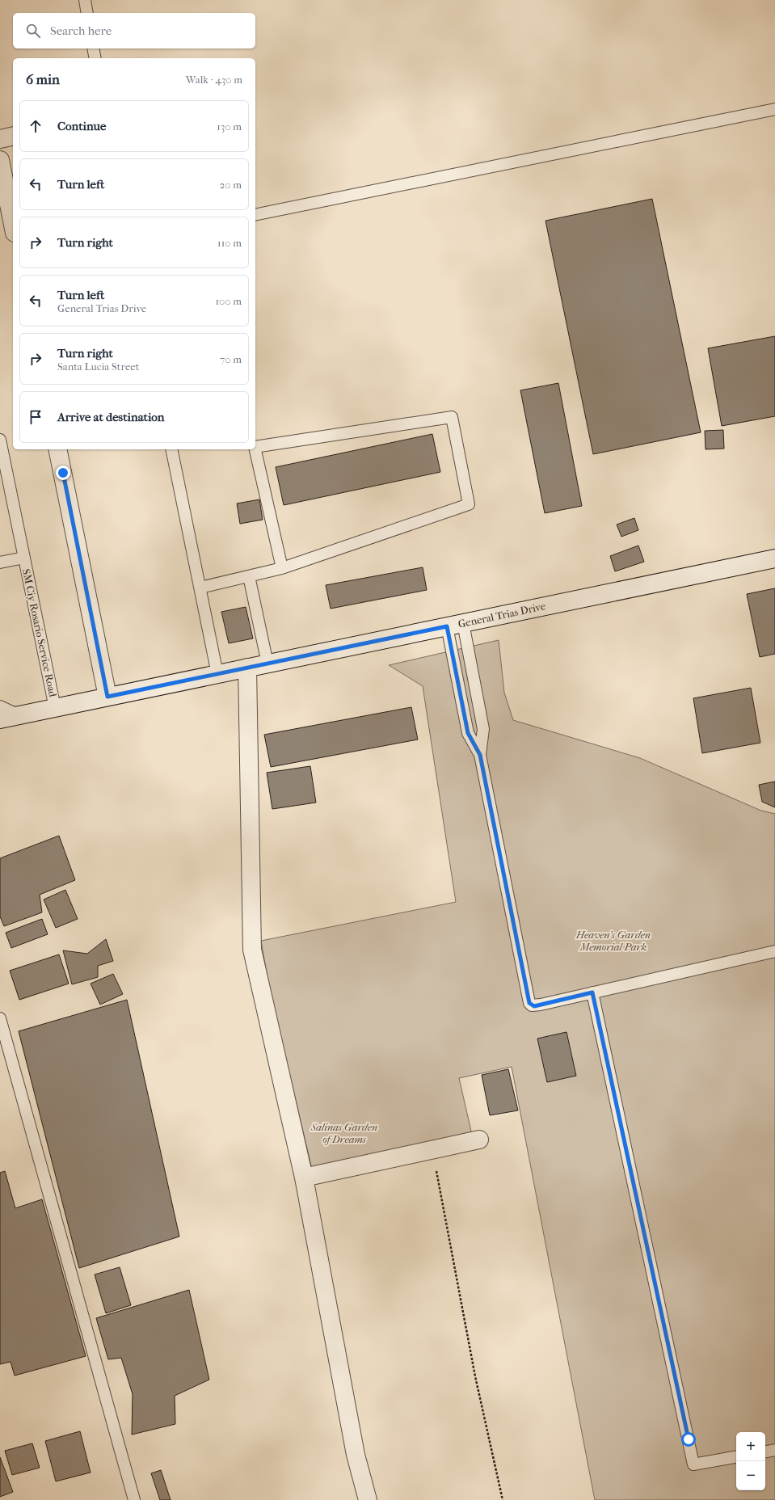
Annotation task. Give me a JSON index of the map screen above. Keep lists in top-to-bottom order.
{
  "streets": {
    "street": ["General Trias Drive"],
    "lane": ["SM Ciy Rosario Service Road"]
  },
  "crossings": [
    ["General Trias Drive", "SM Ciy Rosario Service Road"]
  ],
  "parks": ["Heaven's Garden Memorial Park", "Salinas Garden of Dreams"],
  "page": {
    "search": "Search here",
    "heading": ["6 min", "Walk · 430 m"],
    "list": [
      ["Continue", "130 m"],
      ["Turn left", "20 m"],
      ["Turn right", "110 m"],
      ["Turn left", "General Trias Drive", "100 m"],
      ["Turn right", "Santa Lucia Street", "70 m"],
      "Arrive at destination"
    ],
    "map_buttons": ["+", "−"]
  }
}
